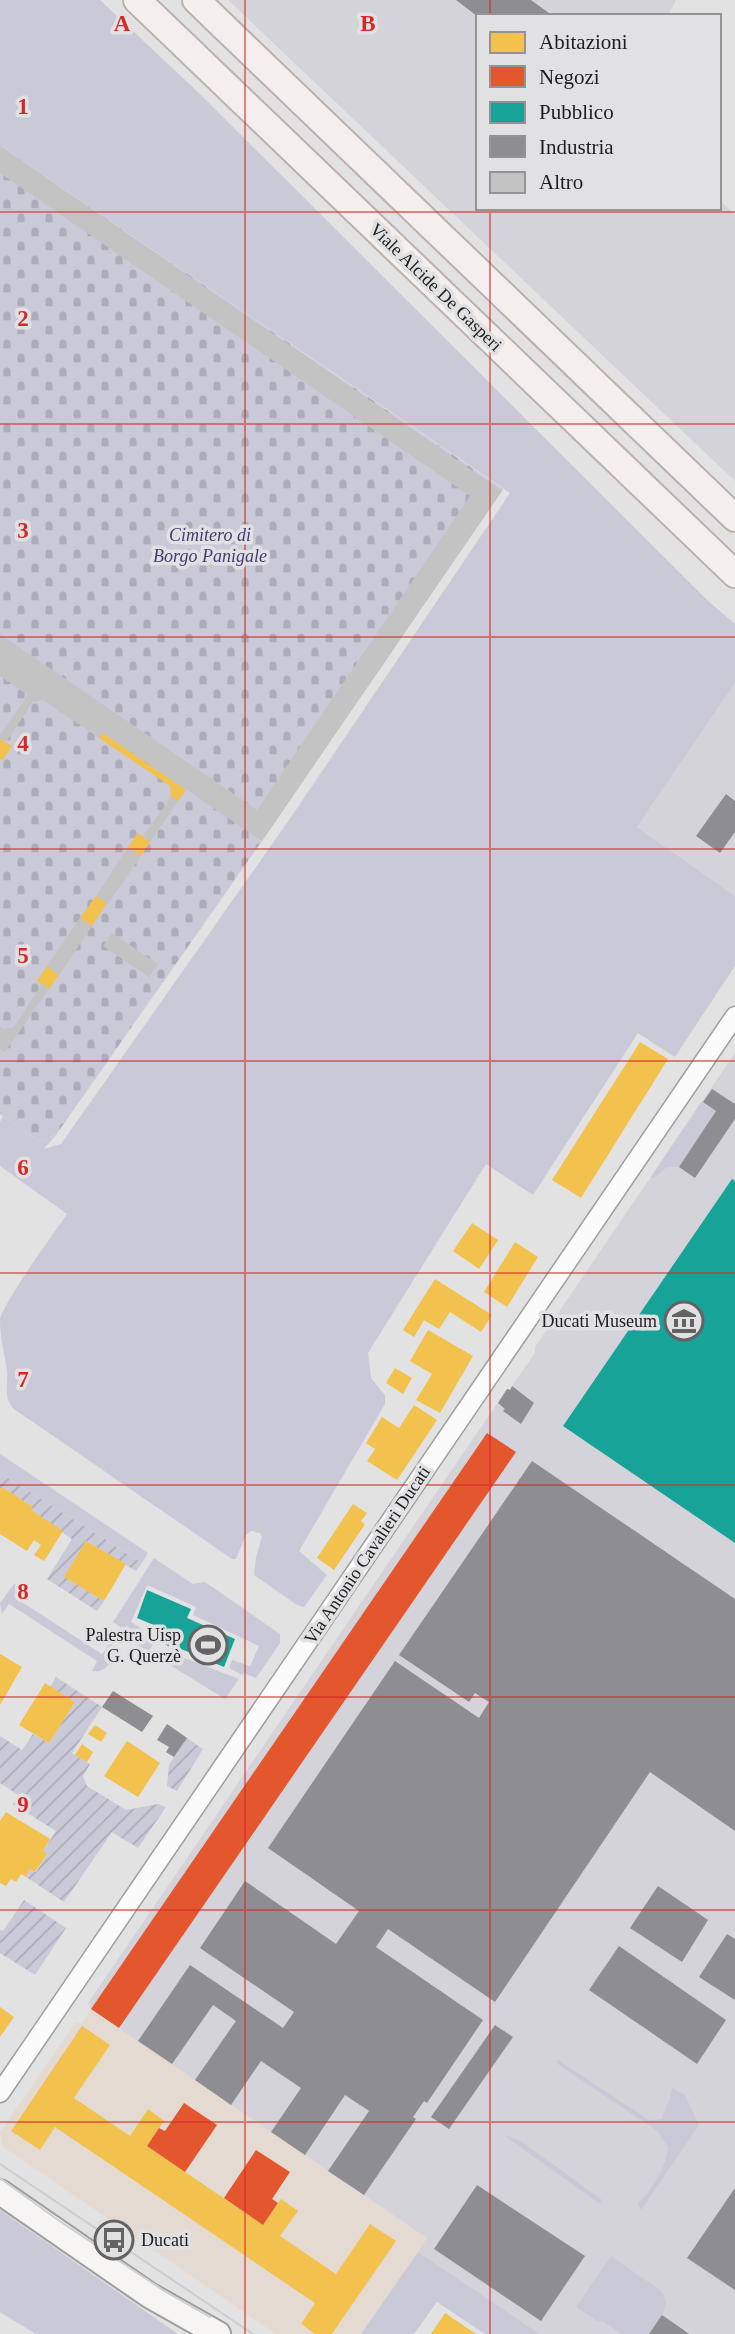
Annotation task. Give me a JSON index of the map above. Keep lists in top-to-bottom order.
{
  "streets": {
    "main road": ["Viale Alcide De Gasperi"],
    "street": ["Via Antonio Cavalieri Ducati"]
  },
  "parks": ["Cimitero di Borgo Panigale"],
  "places": {
    "museum": ["Ducati Museum"],
    "sports": ["Palestra Uisp G. Querzè"],
    "bus stop": ["Ducati"]
  },
  "legend": [
    "Abitazioni",
    "Negozi",
    "Pubblico",
    "Industria",
    "Altro"
  ],
  "grid": {
    "columns": ["A", "B"],
    "rows": [
      "1",
      "2",
      "3",
      "4",
      "5",
      "6",
      "7",
      "8",
      "9"
    ]
  }
}
